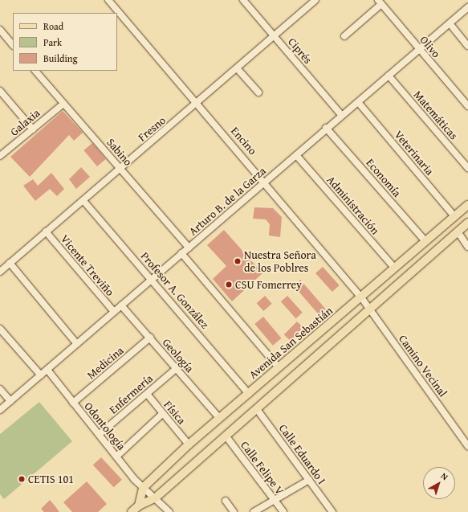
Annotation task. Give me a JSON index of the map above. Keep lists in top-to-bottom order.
{
  "streets": {
    "main road": ["Avenida San Sebastián"],
    "street": [
      "Olivo",
      "Ciprés",
      "Matemáticas",
      "Galaxia",
      "Fresno",
      "Encino",
      "Sabino",
      "Veterinaria",
      "Economía",
      "Arturo B. de la Garza",
      "Administración",
      "Vicente Treviño",
      "Profesor A. González",
      "Geología",
      "Medicina",
      "Camino Vecinal",
      "Enfermería",
      "Física",
      "Odontología",
      "Calle Eduardo I",
      "Calle Felipe V"
    ]
  },
  "crossings": [
    ["Olivo", "Arturo B. de la Garza"],
    ["Ciprés", "Fresno"],
    ["Ciprés", "Arturo B. de la Garza"],
    ["Matemáticas", "Arturo B. de la Garza"],
    ["Galaxia", "Sabino"],
    ["Fresno", "Encino"],
    ["Fresno", "Sabino"],
    ["Fresno", "Vicente Treviño"],
    ["Fresno", "Profesor A. González"],
    ["Encino", "Arturo B. de la Garza"],
    ["Encino", "Avenida San Sebastián"],
    ["Encino", "Camino Vecinal"],
    ["Sabino", "Arturo B. de la Garza"],
    ["Veterinaria", "Arturo B. de la Garza"],
    ["Veterinaria", "Avenida San Sebastián"],
    ["Economía", "Arturo B. de la Garza"],
    ["Economía", "Avenida San Sebastián"],
    ["Arturo B. de la Garza", "Administración"],
    ["Arturo B. de la Garza", "Vicente Treviño"],
    ["Arturo B. de la Garza", "Profesor A. González"],
    ["Arturo B. de la Garza", "Geología"],
    ["Arturo B. de la Garza", "Odontología"],
    ["Administración", "Avenida San Sebastián"],
    ["Profesor A. González", "Avenida San Sebastián"],
    ["Avenida San Sebastián", "Geología"],
    ["Avenida San Sebastián", "Camino Vecinal"],
    ["Avenida San Sebastián", "Física"],
    ["Avenida San Sebastián", "Odontología"],
    ["Avenida San Sebastián", "Calle Eduardo I"],
    ["Avenida San Sebastián", "Calle Felipe V"],
    ["Geología", "Medicina"],
    ["Geología", "Enfermería"],
    ["Medicina", "Odontología"],
    ["Enfermería", "Física"],
    ["Enfermería", "Odontología"]
  ],
  "places": ["Nuestra Señora de los Poblres", "CSU Fomerrey", "CETIS 101"],
  "legend": ["Road", "Park", "Building"],
  "north": "top right"
}
